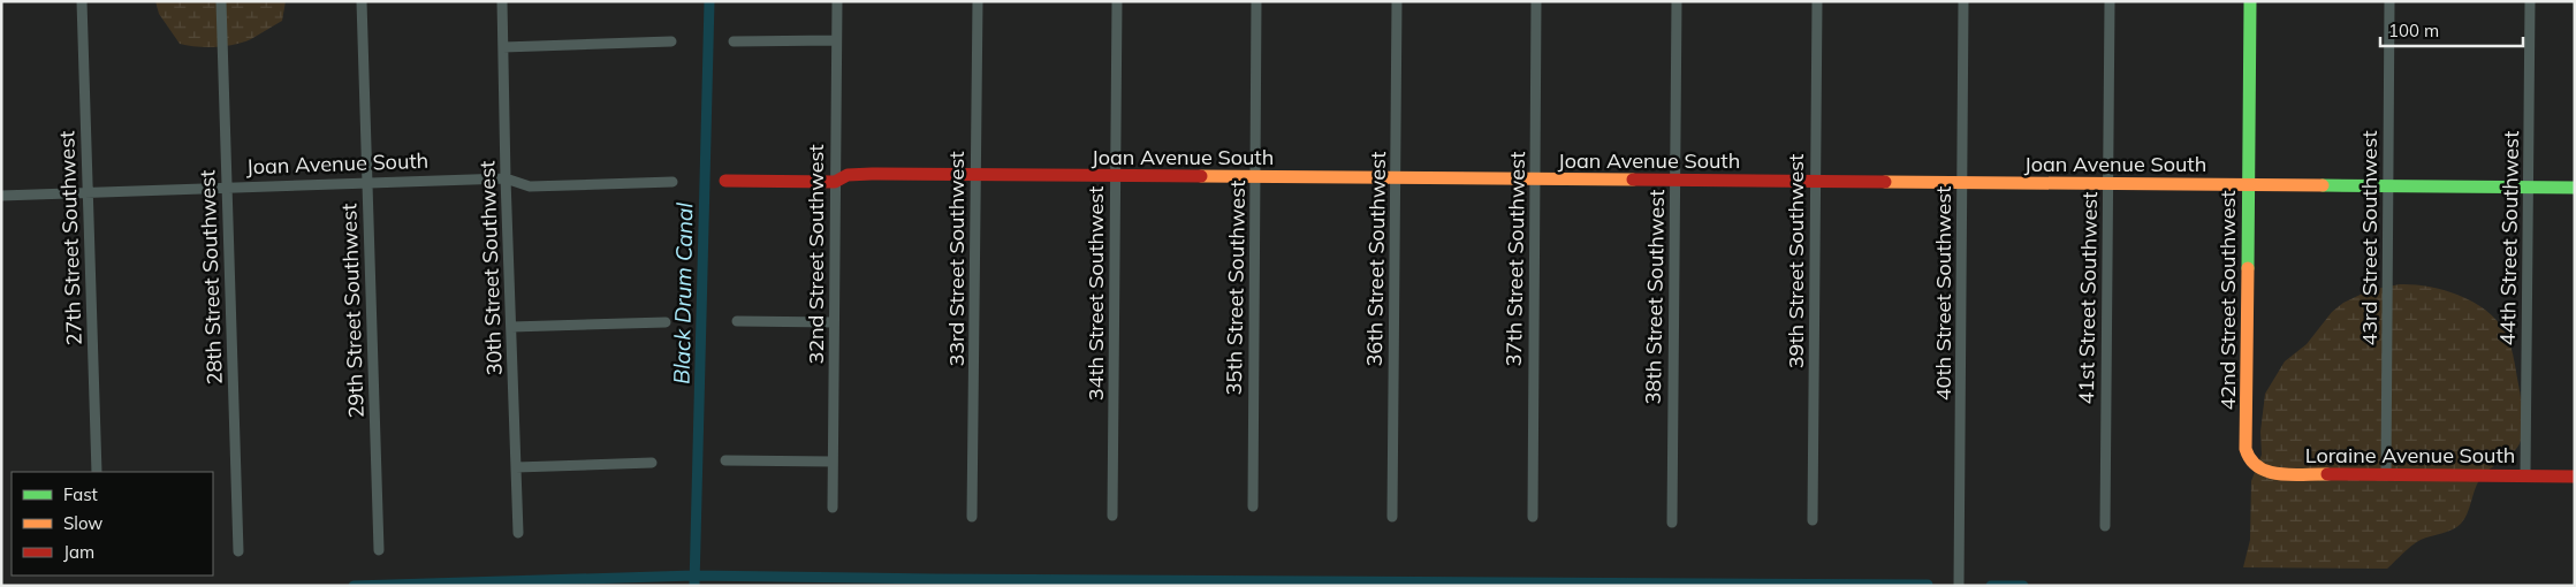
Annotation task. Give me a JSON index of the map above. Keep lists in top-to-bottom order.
{
  "streets": {
    "street": [
      "Joan Avenue South",
      "27th Street Southwest",
      "43rd Street Southwest",
      "44th Street Southwest",
      "32nd Street Southwest",
      "33rd Street Southwest",
      "36th Street Southwest",
      "37th Street Southwest",
      "39th Street Southwest",
      "30th Street Southwest",
      "28th Street Southwest",
      "35th Street Southwest",
      "34th Street Southwest",
      "40th Street Southwest",
      "38th Street Southwest",
      "41st Street Southwest",
      "42nd Street Southwest",
      "29th Street Southwest",
      "Loraine Avenue South"
    ]
  },
  "crossings": [
    ["Joan Avenue South", "27th Street Southwest"],
    ["Joan Avenue South", "43rd Street Southwest"],
    ["Joan Avenue South", "44th Street Southwest"],
    ["Joan Avenue South", "32nd Street Southwest"],
    ["Joan Avenue South", "33rd Street Southwest"],
    ["Joan Avenue South", "36th Street Southwest"],
    ["Joan Avenue South", "37th Street Southwest"],
    ["Joan Avenue South", "39th Street Southwest"],
    ["Joan Avenue South", "30th Street Southwest"],
    ["Joan Avenue South", "28th Street Southwest"],
    ["Joan Avenue South", "35th Street Southwest"],
    ["Joan Avenue South", "34th Street Southwest"],
    ["Joan Avenue South", "40th Street Southwest"],
    ["Joan Avenue South", "38th Street Southwest"],
    ["Joan Avenue South", "41st Street Southwest"],
    ["Joan Avenue South", "42nd Street Southwest"],
    ["Joan Avenue South", "29th Street Southwest"],
    ["43rd Street Southwest", "Loraine Avenue South"],
    ["44th Street Southwest", "Loraine Avenue South"],
    ["42nd Street Southwest", "Loraine Avenue South"]
  ],
  "water": ["Black Drum Canal"],
  "legend": ["Fast", "Slow", "Jam"],
  "scale_bar": "100 m"
}
